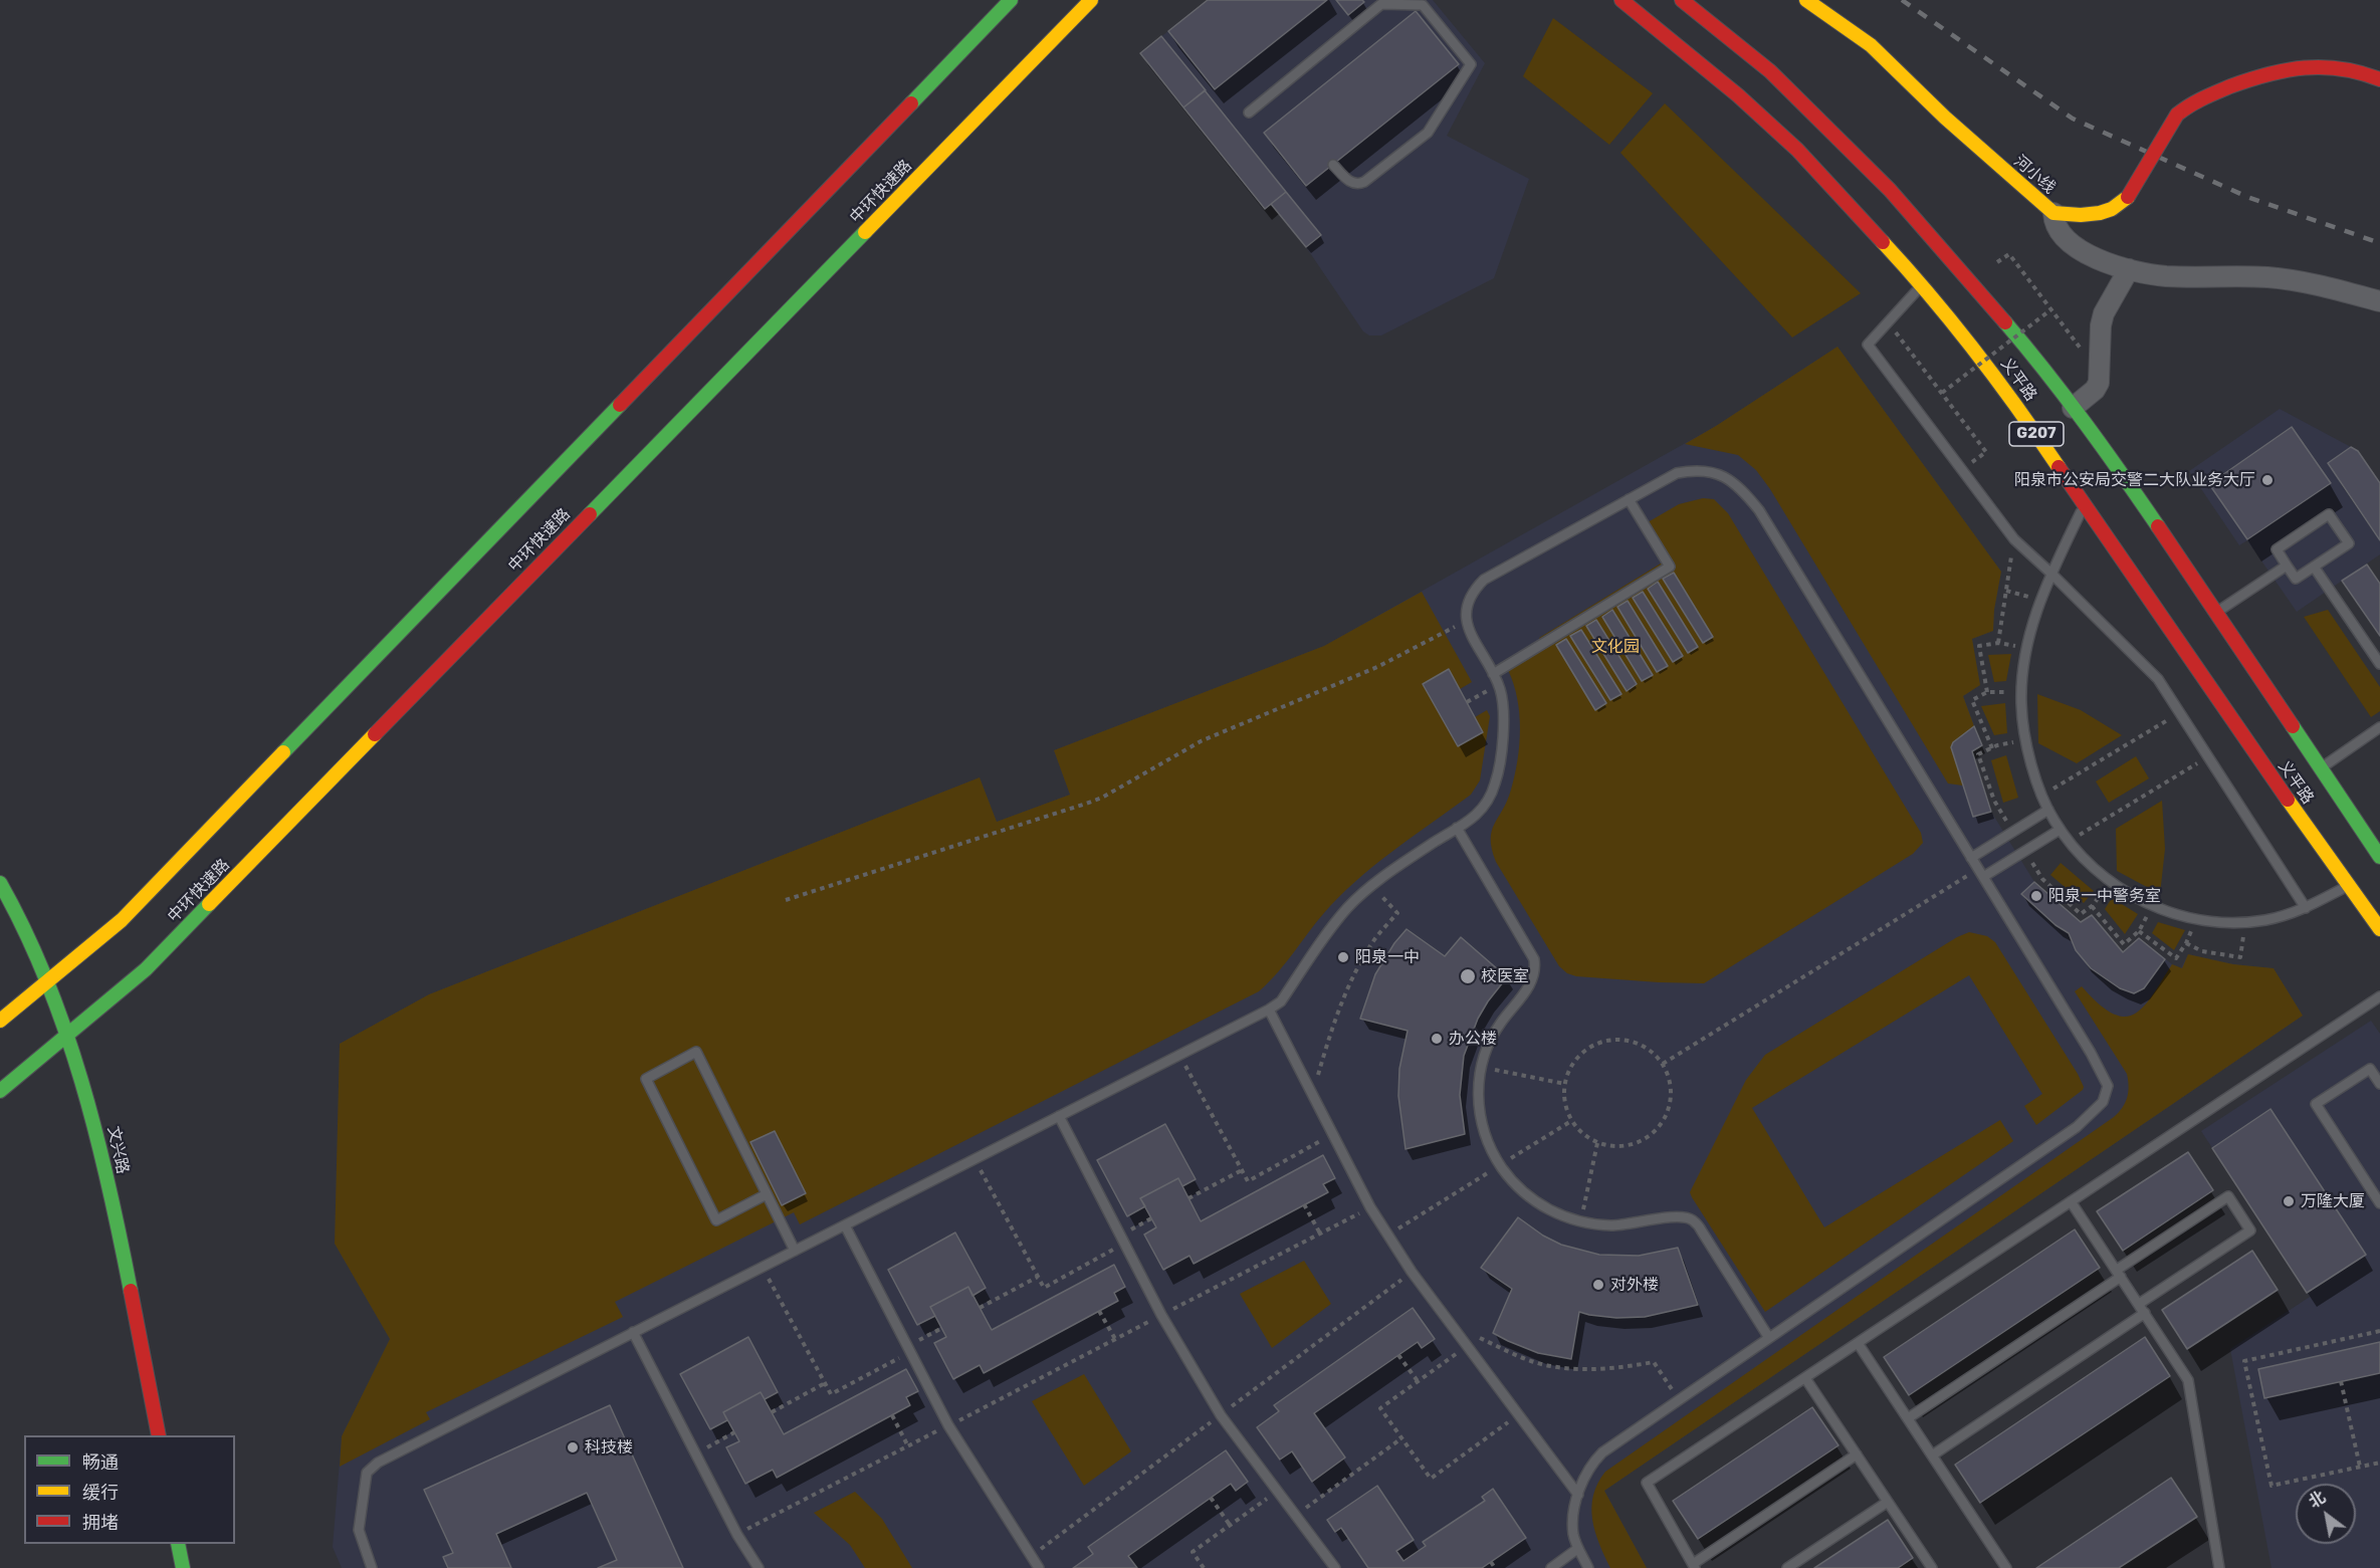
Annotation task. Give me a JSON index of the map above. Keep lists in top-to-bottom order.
{
  "streets": {
    "main road": [
      "河小线",
      "中环快速路",
      "义平路",
      "G207",
      "文兴路"
    ]
  },
  "crossings": [
    ["中环快速路", "文兴路"]
  ],
  "parks": ["文化园"],
  "places": [
    "阳泉市公安局交警二大队业务大厅",
    "阳泉一中警务室",
    "阳泉一中",
    "校医室",
    "办公楼",
    "万隆大厦",
    "对外楼",
    "科技楼"
  ],
  "legend": ["畅通", "缓行", "拥堵"],
  "north": "top left"
}
